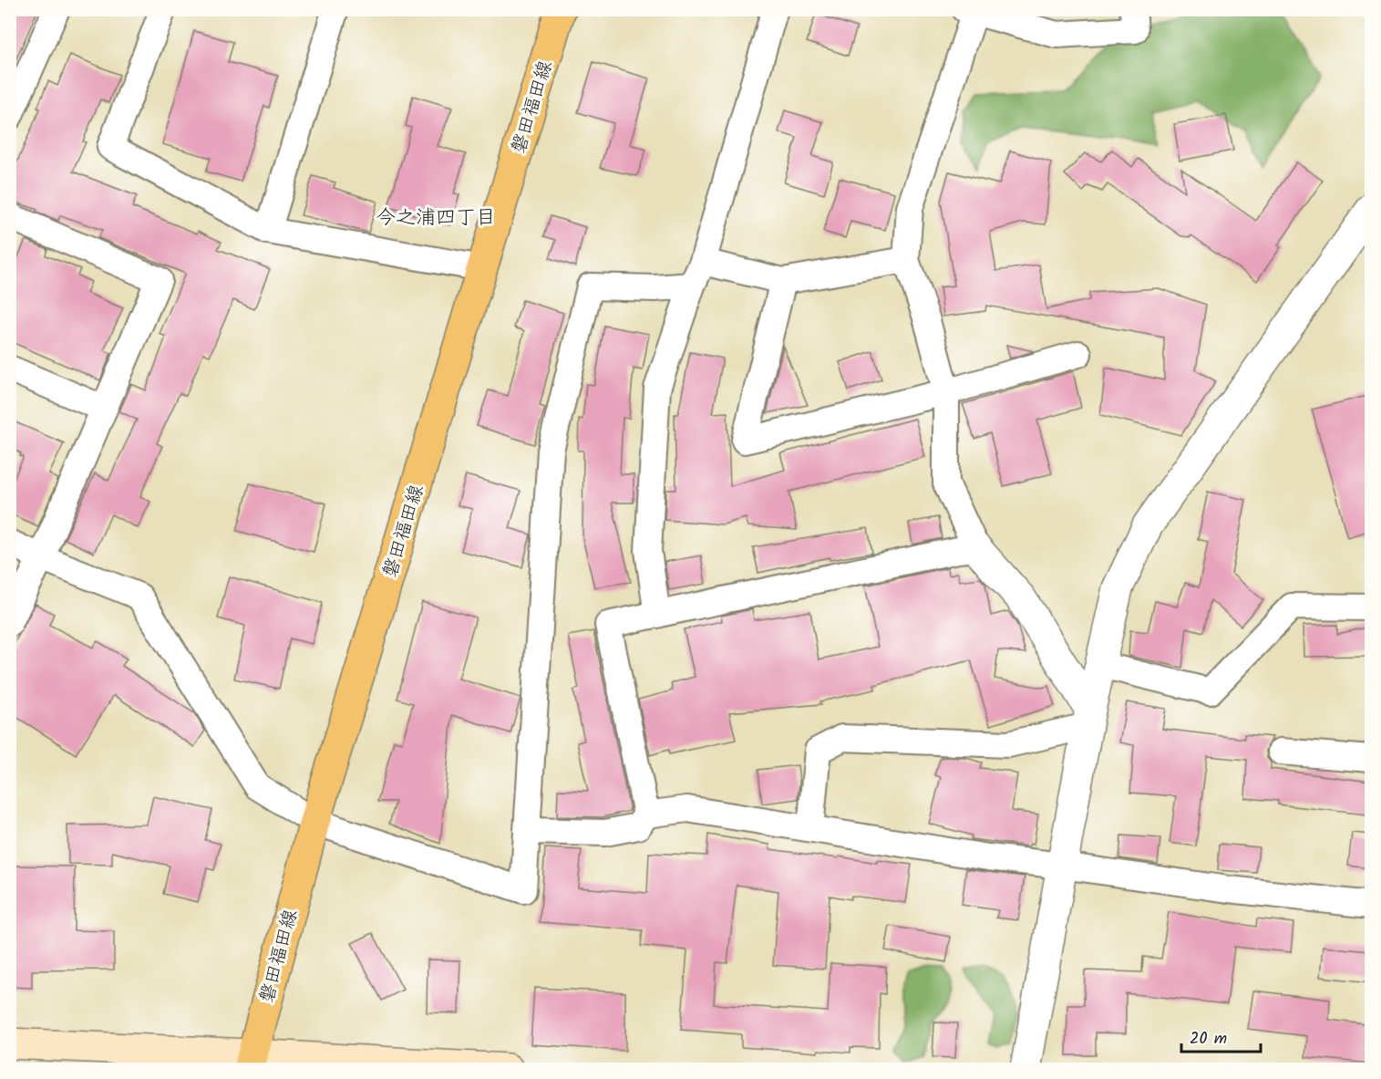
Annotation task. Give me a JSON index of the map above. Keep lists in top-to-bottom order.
{
  "streets": {
    "main road": ["磐田福田線"]
  },
  "districts": ["今之浦四丁目"],
  "scale_bar": "20 m"
}
